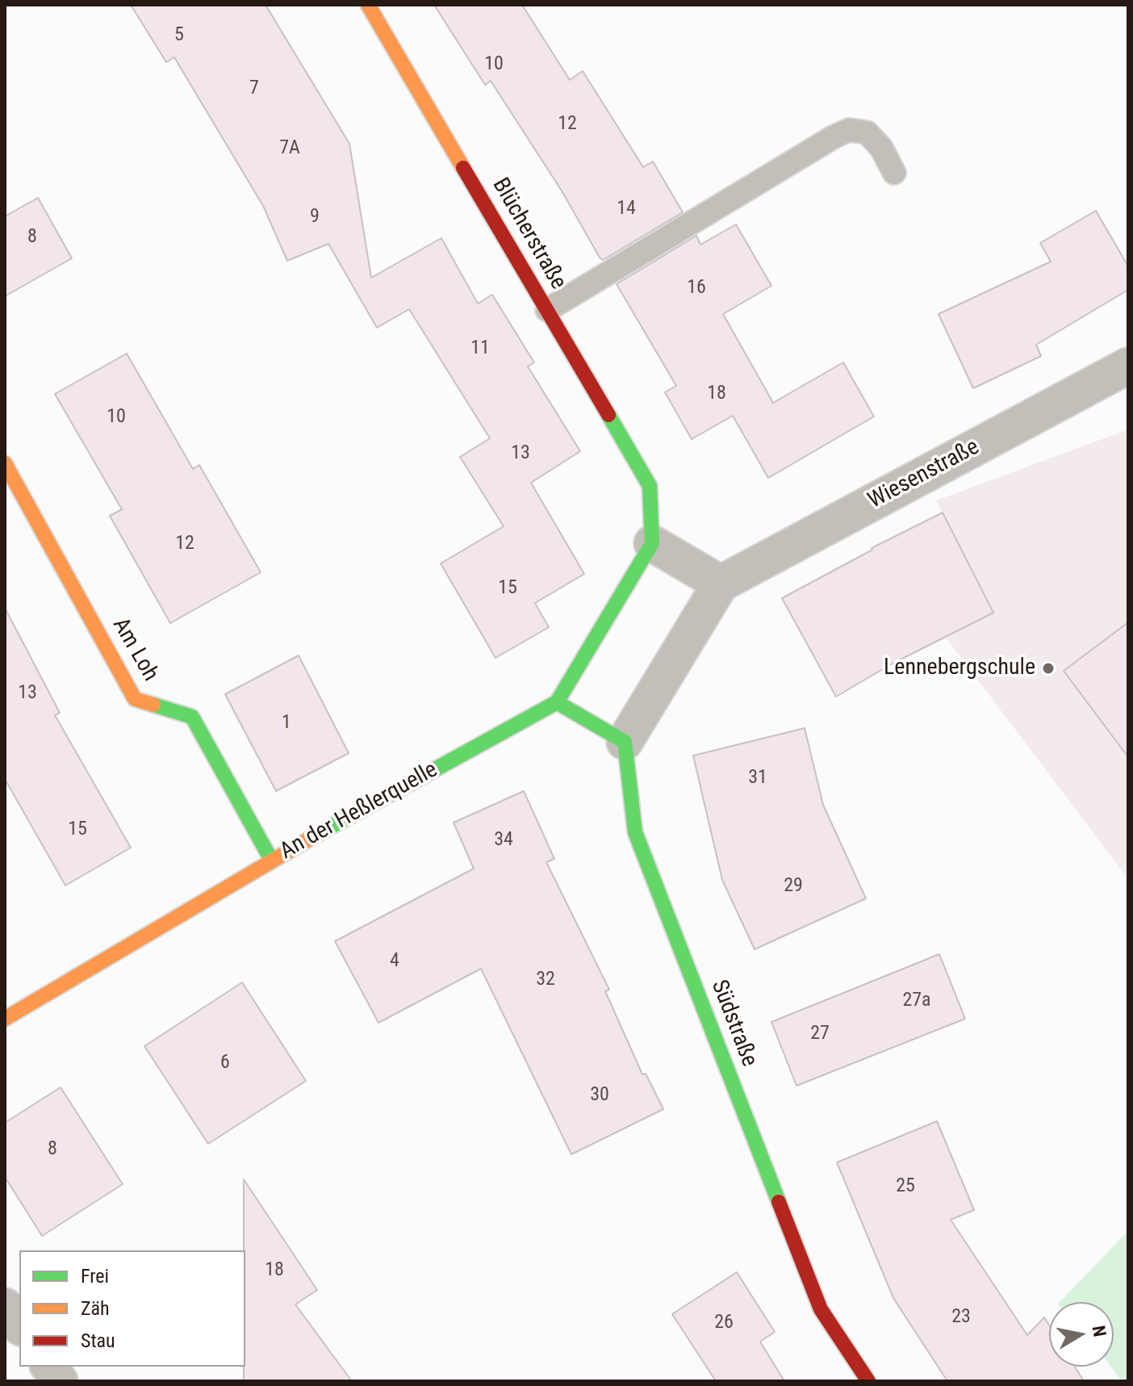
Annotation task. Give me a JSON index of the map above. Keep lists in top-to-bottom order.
{
  "streets": {
    "street": [
      "Blücherstraße",
      "Wiesenstraße",
      "Am Loh",
      "An der Heßlerquelle",
      "Südstraße"
    ]
  },
  "crossings": [
    ["Am Loh", "An der Heßlerquelle"]
  ],
  "places": ["Lennebergschule"],
  "house_numbers": [
    "5",
    "10",
    "7",
    "12",
    "7A",
    "14",
    "9",
    "8",
    "16",
    "11",
    "18",
    "10",
    "13",
    "12",
    "15",
    "13",
    "1",
    "31",
    "15",
    "34",
    "29",
    "4",
    "32",
    "27a",
    "27",
    "6",
    "30",
    "8",
    "25",
    "18",
    "23",
    "26"
  ],
  "legend": ["Frei", "Zäh", "Stau"],
  "north": "right"
}
